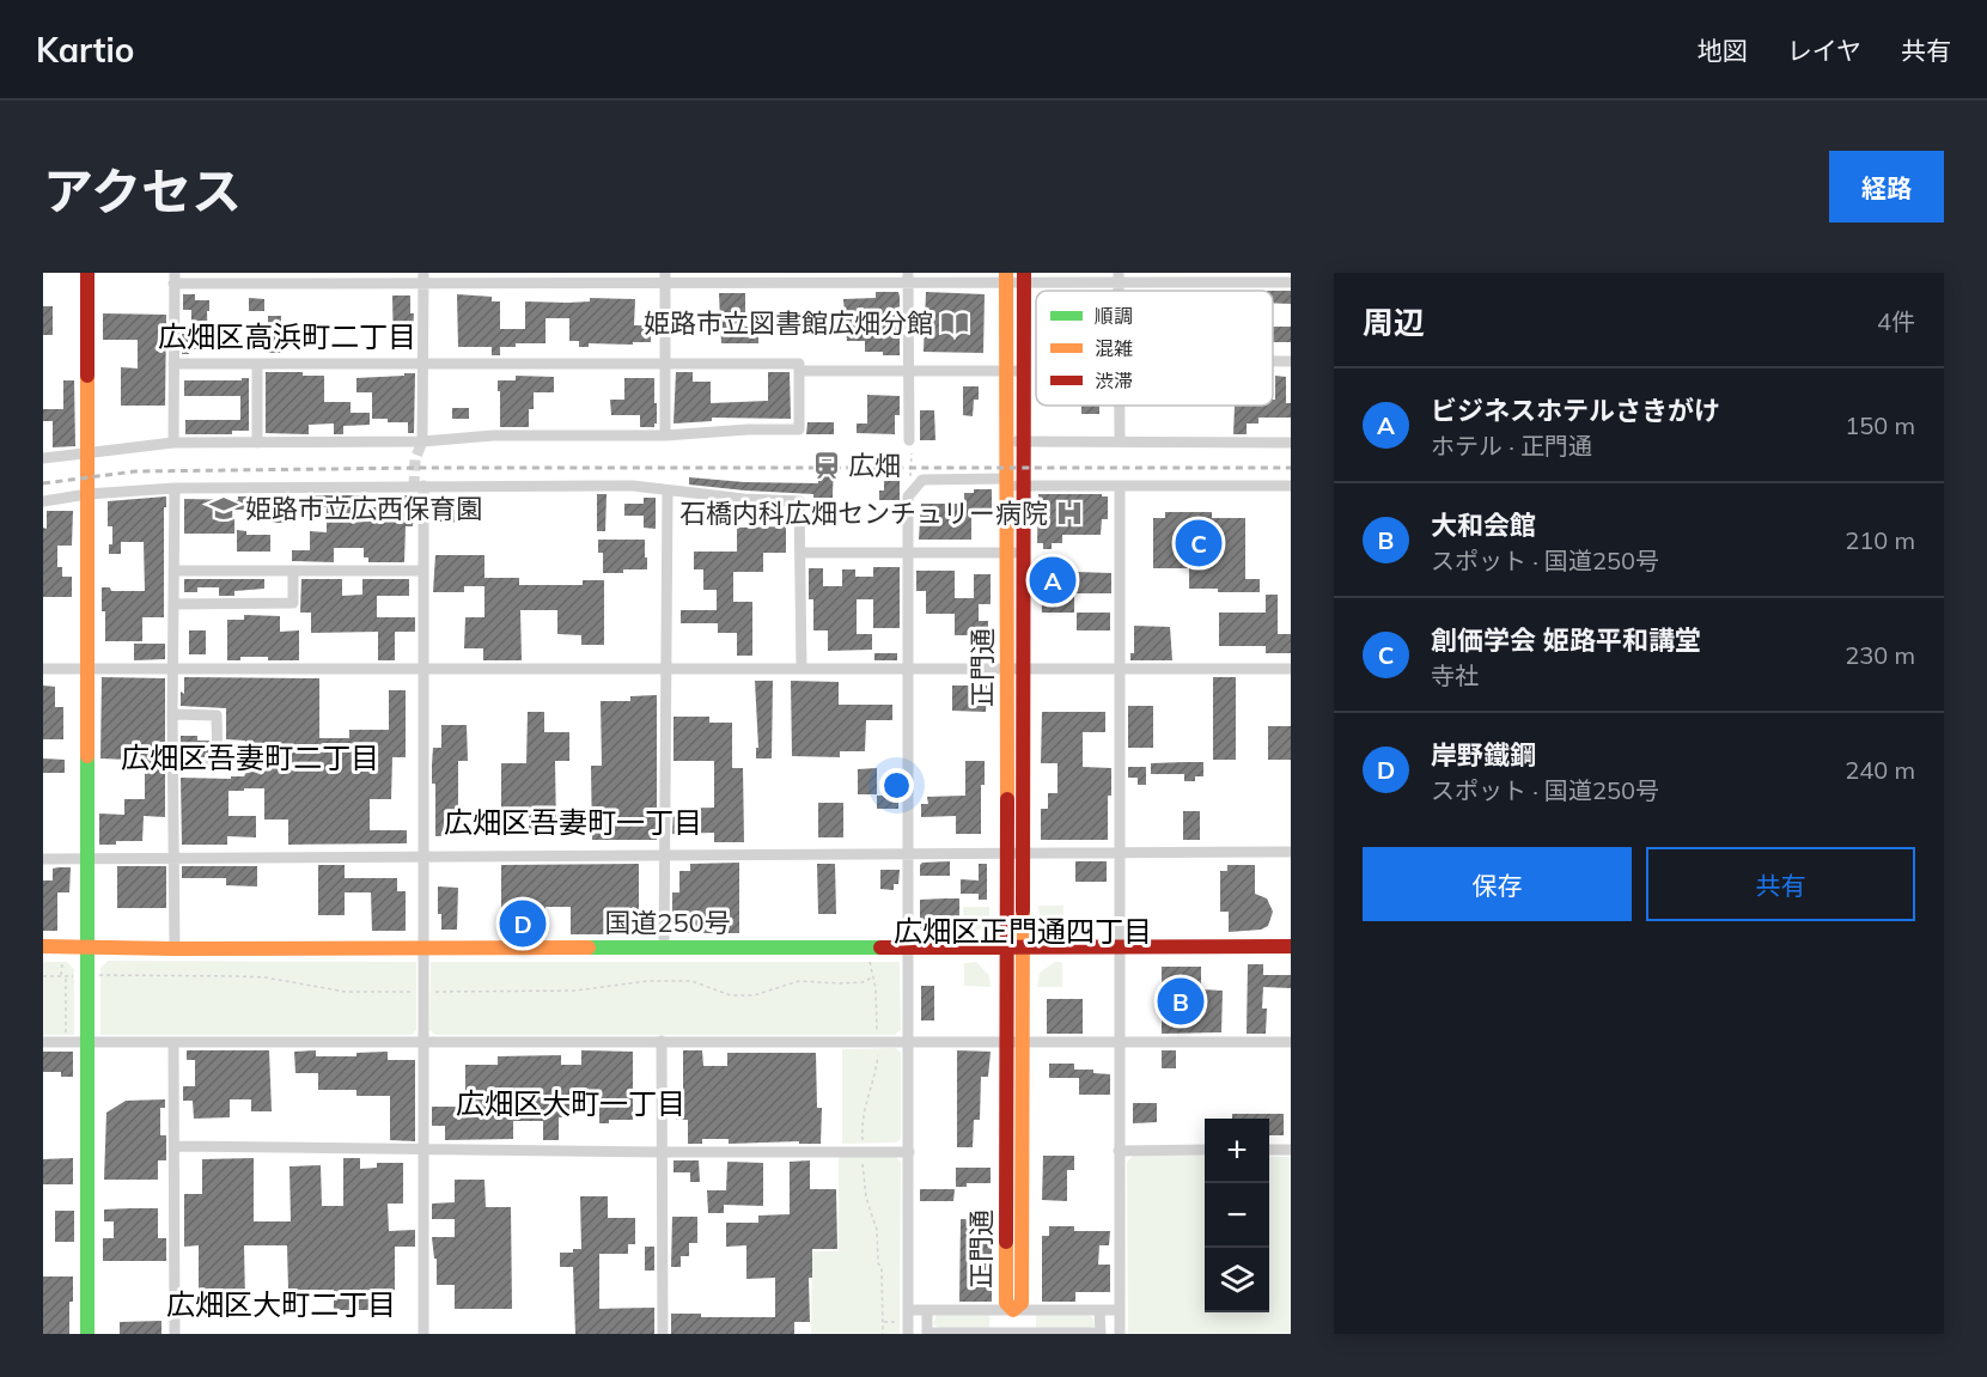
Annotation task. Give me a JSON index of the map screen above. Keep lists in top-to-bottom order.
{
  "streets": {
    "main road": ["正門通", "国道250号"]
  },
  "crossings": [
    ["正門通", "国道250号"]
  ],
  "districts": [
    "広畑区高浜町二丁目",
    "広畑区吾妻町二丁目",
    "広畑区吾妻町一丁目",
    "広畑区正門通四丁目",
    "広畑区大町一丁目",
    "広畑区大町二丁目"
  ],
  "places": {
    "library": ["姫路市立図書館広畑分館"],
    "station": ["広畑"],
    "school or university": ["姫路市立広西保育園"],
    "hospital": ["石橋内科広畑センチュリー病院"]
  },
  "legend": ["順調", "混雑", "渋滞"],
  "page": {
    "header": "Kartio",
    "nav": ["地図", "レイヤ", "共有"],
    "title": "アクセス",
    "buttons": [
      "経路",
      ["保存", "共有"]
    ],
    "heading": ["周辺", "4件"],
    "list": [
      {
        "mark": "A",
        "name": "ビジネスホテルさきがけ",
        "note": "ホテル · 正門通",
        "value": "150 m"
      },
      {
        "mark": "B",
        "name": "大和会館",
        "note": "スポット · 国道250号",
        "value": "210 m"
      },
      {
        "mark": "C",
        "name": "創価学会 姫路平和講堂",
        "note": "寺社",
        "value": "230 m"
      },
      {
        "mark": "D",
        "name": "岸野鐵鋼",
        "note": "スポット · 国道250号",
        "value": "240 m"
      }
    ],
    "pins": [
      "C",
      "A",
      "D",
      "B"
    ],
    "map_buttons": ["+", "−"]
  }
}
